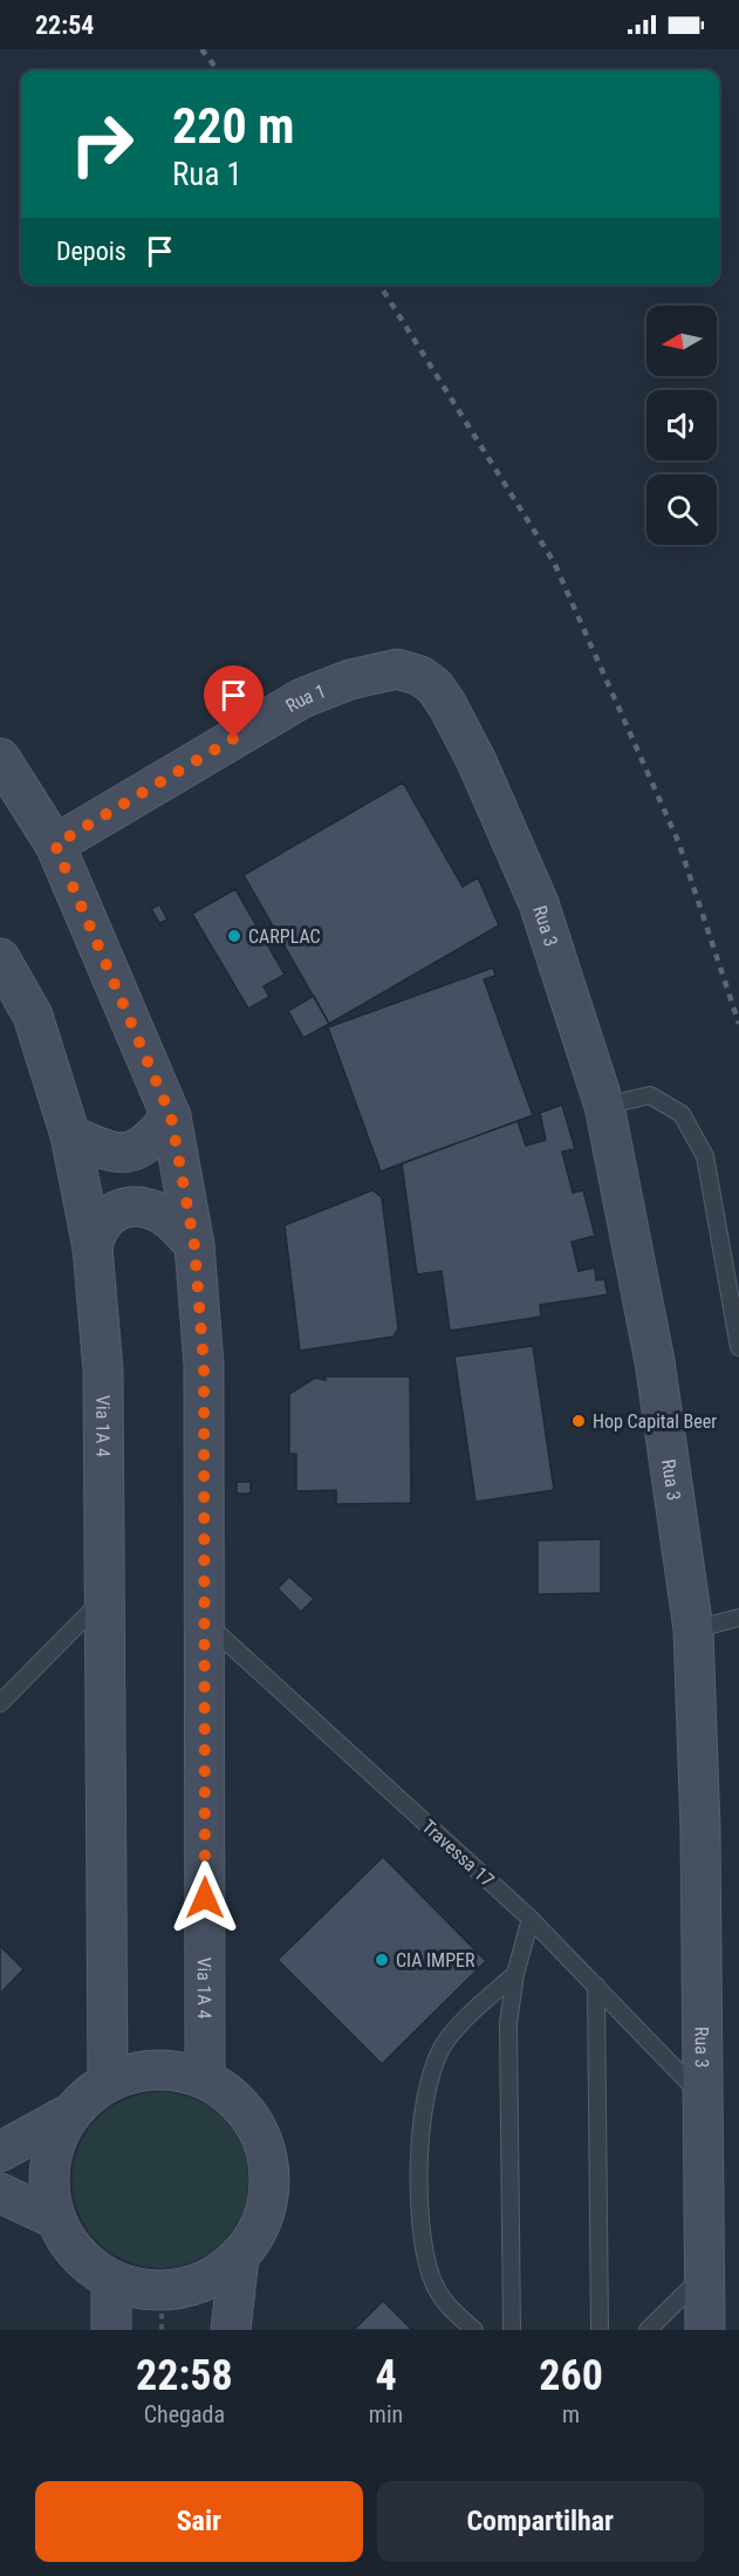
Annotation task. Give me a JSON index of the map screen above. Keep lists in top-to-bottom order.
{
  "streets": {
    "main road": ["Rua 1", "Rua 3", "Via 1A 4"],
    "lane": ["Travessa 17"]
  },
  "crossings": [
    ["Rua 1", "Rua 3"],
    ["Rua 1", "Via 1A 4"],
    ["Rua 3", "Travessa 17"],
    ["Via 1A 4", "Travessa 17"]
  ],
  "places": ["CARPLAC", "Hop Capital Beer", "CIA IMPER"],
  "north": "left",
  "page": {
    "status": "22:54",
    "turn": ["220 m", "Rua 1"],
    "then": "Depois",
    "eta": [
      "22:58",
      "Chegada",
      "4",
      "min",
      "260",
      "m"
    ],
    "buttons": ["Sair", "Compartilhar"]
  }
}
